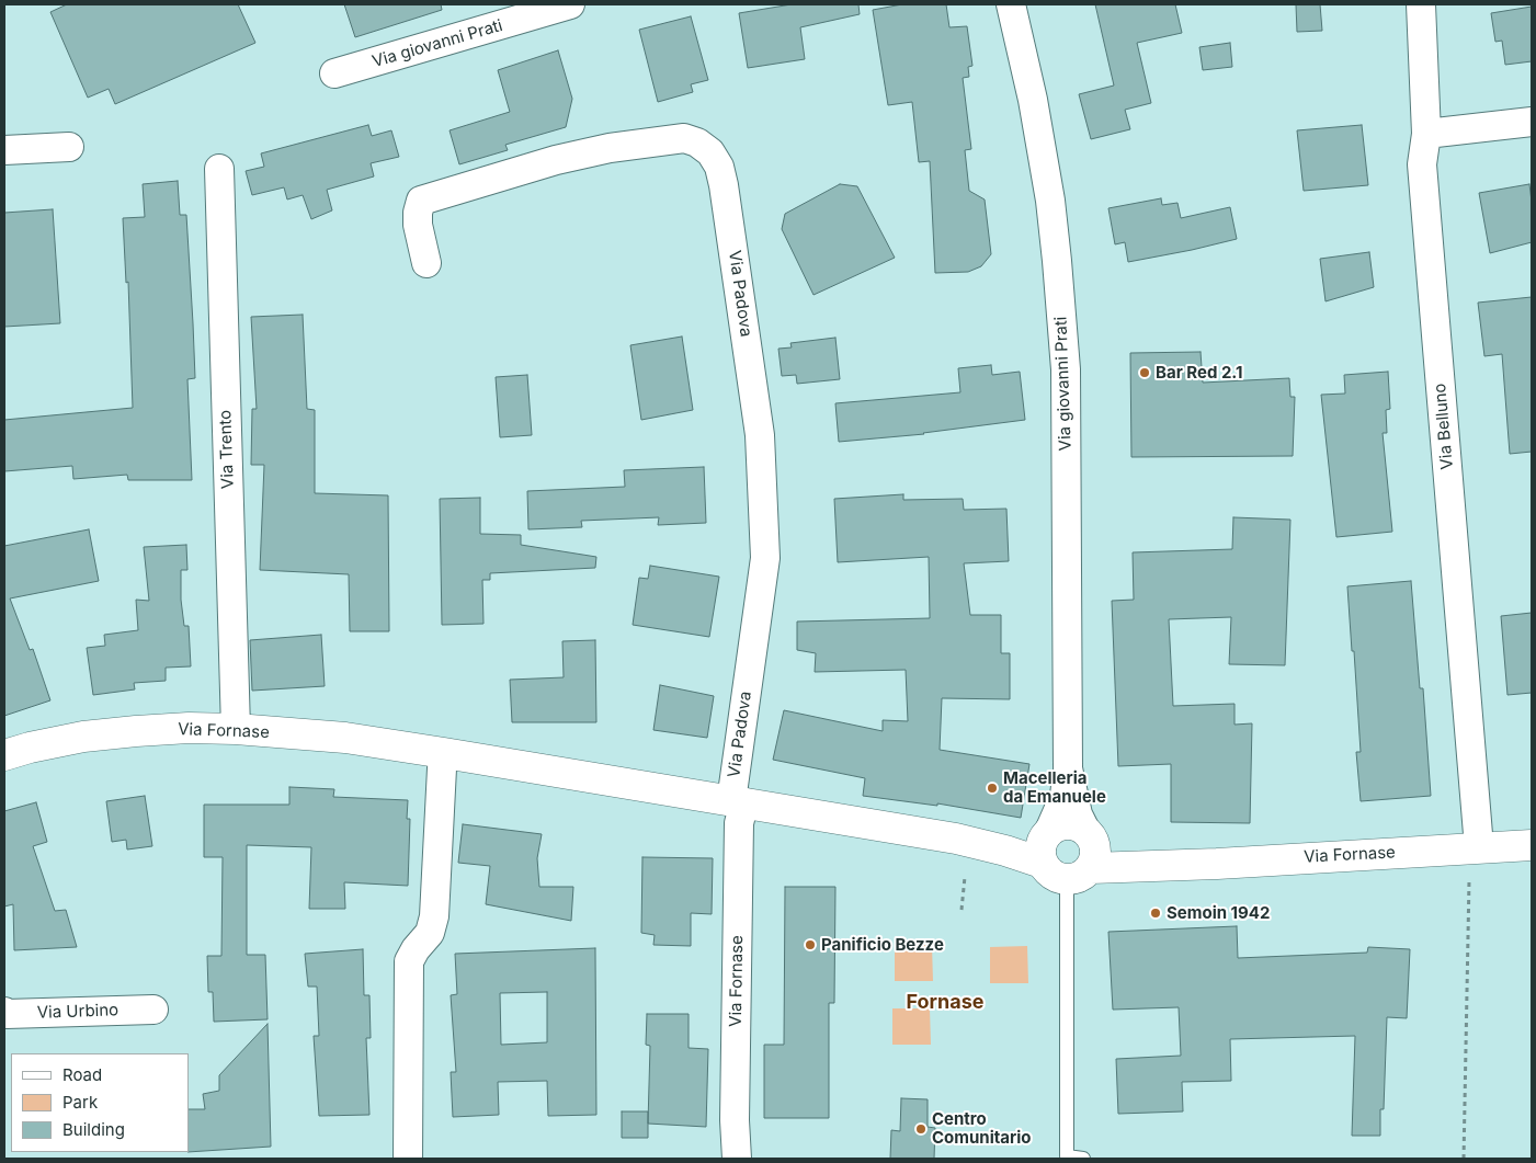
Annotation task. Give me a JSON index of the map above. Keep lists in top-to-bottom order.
{
  "streets": {
    "street": [
      "Via giovanni Prati",
      "Via Padova",
      "Via Belluno",
      "Via Trento",
      "Via Fornase",
      "Via Urbino"
    ]
  },
  "crossings": [
    ["Via Padova", "Via Fornase"],
    ["Via Belluno", "Via Fornase"],
    ["Via Trento", "Via Fornase"]
  ],
  "districts": ["Fornase"],
  "places": [
    "Bar Red 2.1",
    "Macelleria da Emanuele",
    "Semoin 1942",
    "Panificio Bezze",
    "Centro Comunitario"
  ],
  "legend": ["Road", "Park", "Building"]
}
